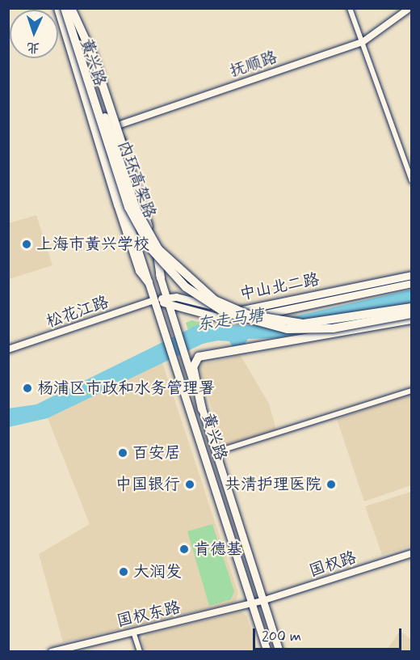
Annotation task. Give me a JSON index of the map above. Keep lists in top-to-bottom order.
{
  "streets": {
    "highway": ["内环高架路"],
    "main road": ["黄兴路", "中山北二路"],
    "street": [
      "抚顺路",
      "松花江路",
      "国权路",
      "国权东路"
    ]
  },
  "crossings": [
    ["黄兴路", "抚顺路"],
    ["黄兴路", "内环高架路"],
    ["黄兴路", "中山北二路"],
    ["黄兴路", "松花江路"],
    ["黄兴路", "国权路"],
    ["黄兴路", "国权东路"],
    ["中山北二路", "松花江路"],
    ["国权路", "国权东路"]
  ],
  "water": ["东走马塘"],
  "places": [
    "上海市黄兴学校",
    "杨浦区市政和水务管理署",
    "百安居",
    "中国银行",
    "共清护理医院",
    "肯德基",
    "大润发"
  ],
  "scale_bar": "200 m",
  "north": "bottom"
}
